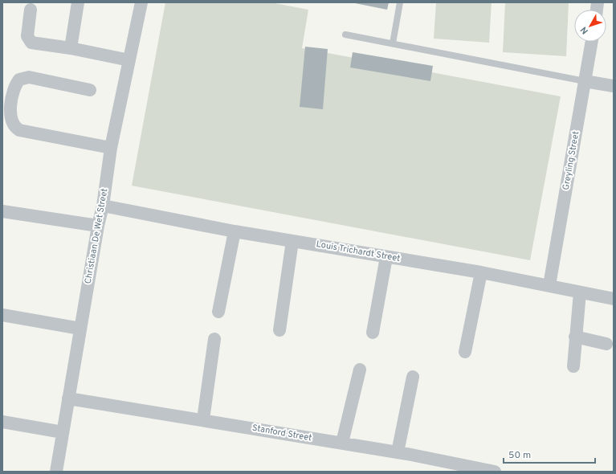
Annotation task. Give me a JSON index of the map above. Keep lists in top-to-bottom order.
{
  "streets": {
    "street": [
      "Greyling Street",
      "Christiaan De Wet Street",
      "Louis Trichardt Street",
      "Stanford Street"
    ]
  },
  "crossings": [
    ["Greyling Street", "Louis Trichardt Street"],
    ["Christiaan De Wet Street", "Louis Trichardt Street"],
    ["Christiaan De Wet Street", "Stanford Street"]
  ],
  "scale_bar": "50 m",
  "north": "bottom left"
}
